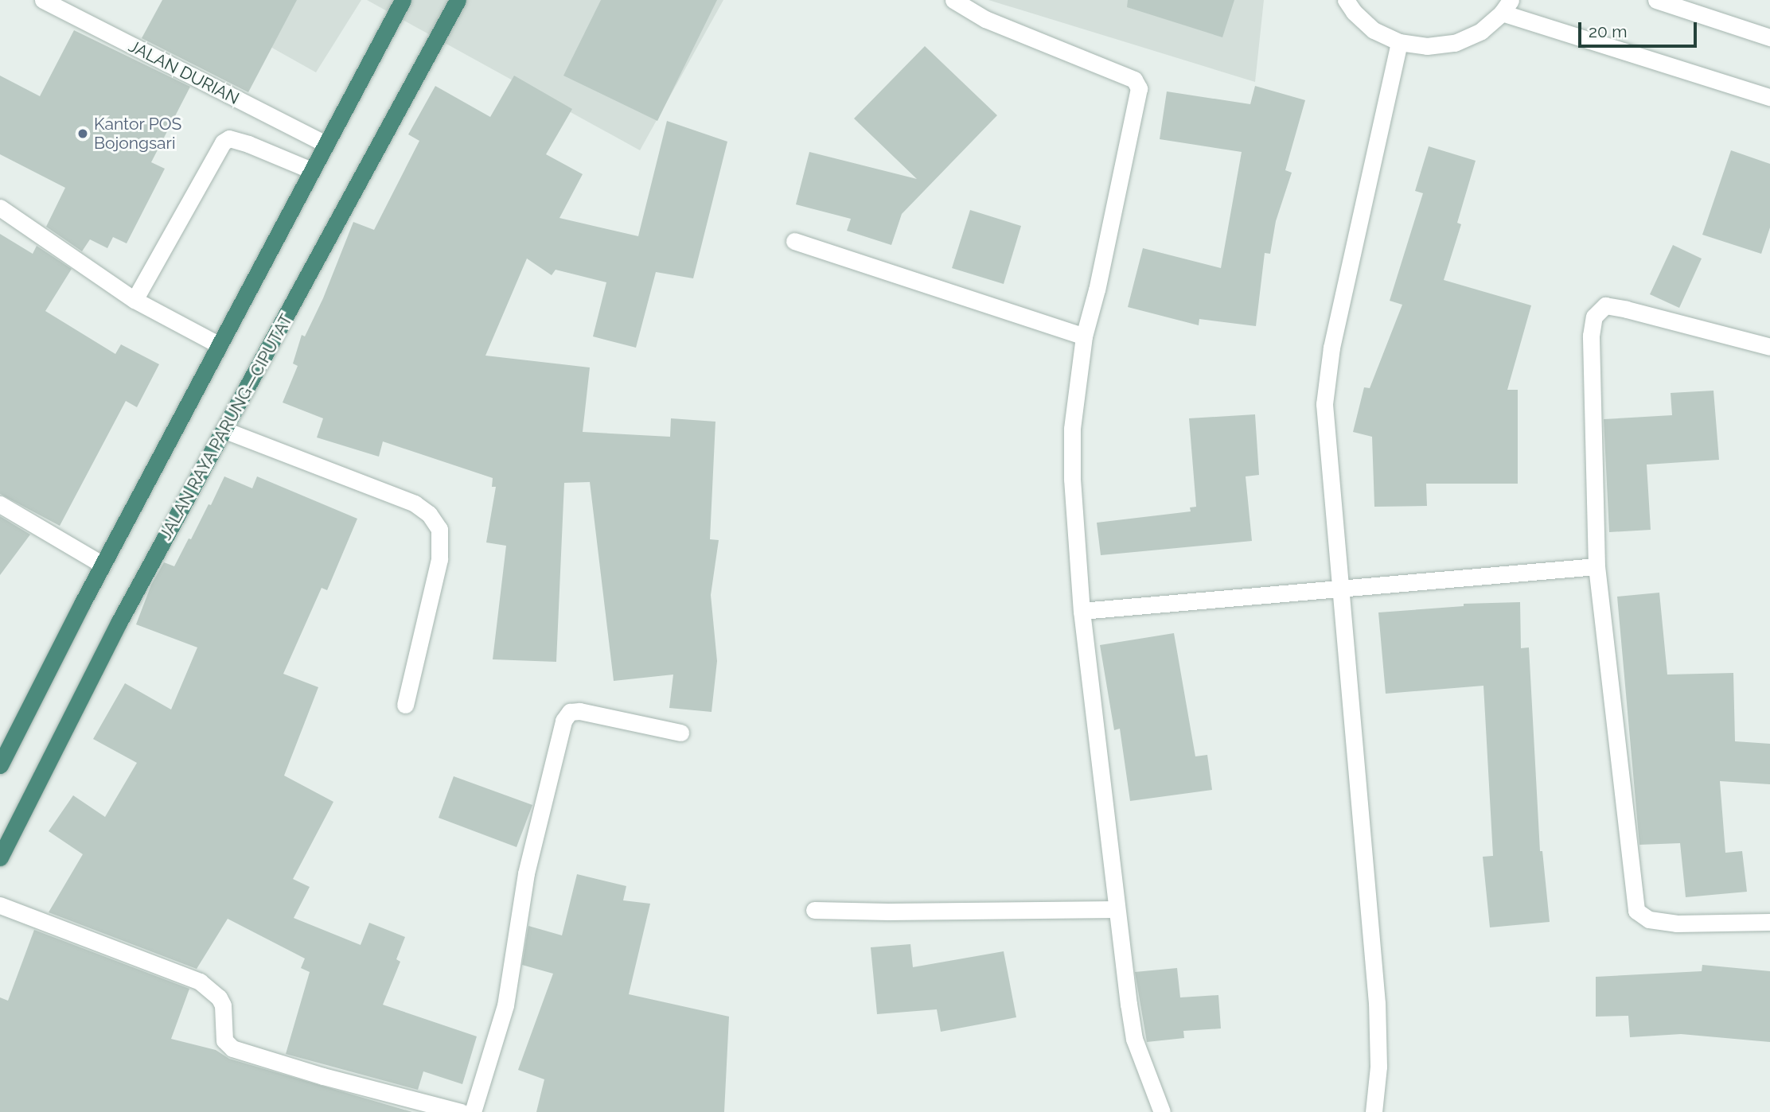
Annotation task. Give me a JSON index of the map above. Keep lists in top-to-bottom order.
{
  "streets": {
    "highway": ["JALAN RAYA PARUNG—CIPUTAT"],
    "street": ["JALAN DURIAN"]
  },
  "places": ["Kantor POS Bojongsari"],
  "scale_bar": "20 m"
}
